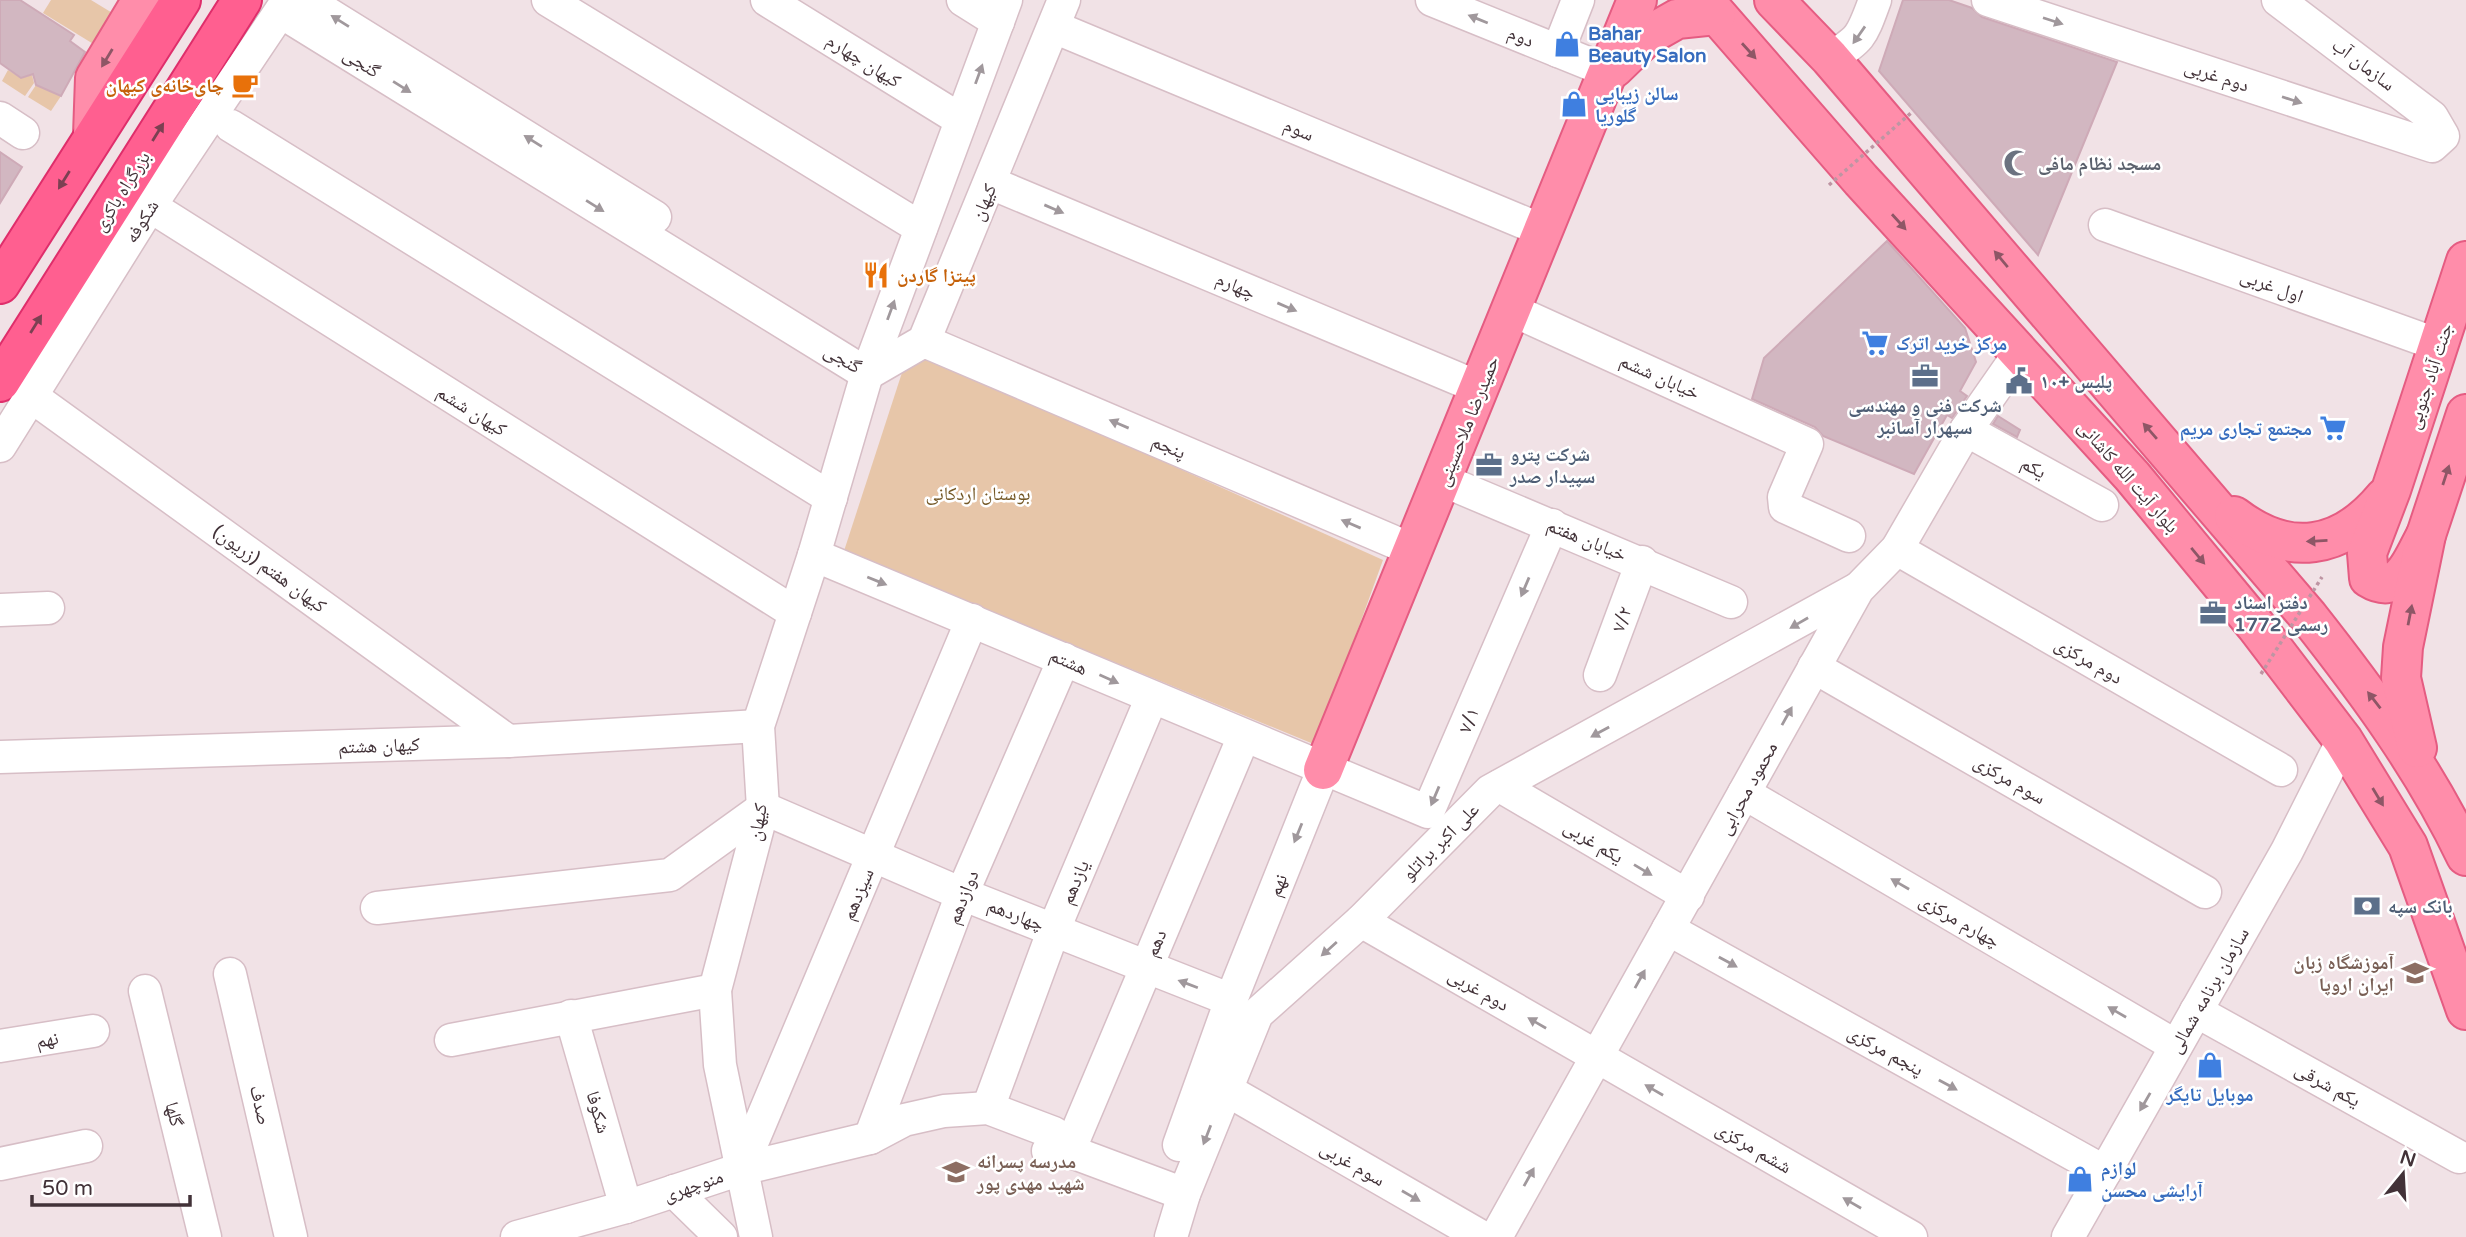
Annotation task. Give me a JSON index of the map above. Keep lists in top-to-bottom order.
{
  "streets": {
    "highway": ["بزرگراه باکری"],
    "main road": ["جنت آباد جنوبی", "حمیدرضا ملاحسینی", "بلوار آیت الله کاشانی"],
    "street": [
      "دوم",
      "کیهان چهارم",
      "گنجی",
      "سازمان آب",
      "دوم غربی",
      "سوم",
      "کیهان",
      "شکوفه",
      "چهارم",
      "اول غربی",
      "خیابان ششم",
      "کیهان ششم",
      "پنجم",
      "یکم",
      "خیابان هفتم",
      "کیهان هفتم (زریون)",
      "۷/۲",
      "دوم مرکزی",
      "هشتم",
      "۷/۱",
      "کیهان هشتم",
      "سوم مرکزی",
      "محمود محرابی",
      "علی اکبر براتلو",
      "یکم غربی",
      "یازدهم",
      "نهم",
      "سیزدهم",
      "دوازدهم",
      "چهاردهم",
      "چهارم مرکزی",
      "دهم",
      "سازمان برنامه شمالی",
      "پنجم مرکزی",
      "یکم شرقی",
      "صدف",
      "شکوفا",
      "گلها",
      "ششم مرکزی",
      "سوم غربی",
      "منوچهری"
    ]
  },
  "crossings": [
    ["دوم", "حمیدرضا ملاحسینی"],
    ["کیهان چهارم", "کیهان"],
    ["گنجی", "کیهان"],
    ["گنجی", "شکوفه"],
    ["سازمان آب", "دوم غربی"],
    ["دوم غربی", "محمود محرابی"],
    ["دوم غربی", "علی اکبر براتلو"],
    ["دوم غربی", "ششم مرکزی"],
    ["سوم", "کیهان"],
    ["سوم", "حمیدرضا ملاحسینی"],
    ["بزرگراه باکری", "شکوفه"],
    ["بزرگراه باکری", "کیهان هفتم (زریون)"],
    ["کیهان", "چهارم"],
    ["کیهان", "کیهان ششم"],
    ["کیهان", "پنجم"],
    ["کیهان", "هشتم"],
    ["کیهان", "کیهان هشتم"],
    ["کیهان", "سیزدهم"],
    ["کیهان", "چهاردهم"],
    ["کیهان", "منوچهری"],
    ["شکوفه", "کیهان ششم"],
    ["شکوفه", "کیهان هفتم (زریون)"],
    ["چهارم", "حمیدرضا ملاحسینی"],
    ["اول غربی", "جنت آباد جنوبی"],
    ["خیابان ششم", "حمیدرضا ملاحسینی"],
    ["حمیدرضا ملاحسینی", "پنجم"],
    ["حمیدرضا ملاحسینی", "خیابان هفتم"],
    ["حمیدرضا ملاحسینی", "هشتم"],
    ["حمیدرضا ملاحسینی", "۷/۱"],
    ["حمیدرضا ملاحسینی", "نهم"],
    ["یکم", "محمود محرابی"],
    ["بلوار آیت الله کاشانی", "محمود محرابی"],
    ["بلوار آیت الله کاشانی", "سازمان برنامه شمالی"],
    ["خیابان هفتم", "۷/۲"],
    ["خیابان هفتم", "۷/۱"],
    ["کیهان هفتم (زریون)", "کیهان هشتم"],
    ["دوم مرکزی", "محمود محرابی"],
    ["هشتم", "۷/۱"],
    ["هشتم", "یازدهم"],
    ["هشتم", "نهم"],
    ["هشتم", "سیزدهم"],
    ["هشتم", "دوازدهم"],
    ["هشتم", "دهم"],
    ["۷/۱", "نهم"],
    ["سوم مرکزی", "محمود محرابی"],
    ["محمود محرابی", "علی اکبر براتلو"],
    ["محمود محرابی", "یکم غربی"],
    ["محمود محرابی", "چهارم مرکزی"],
    ["محمود محرابی", "پنجم مرکزی"],
    ["محمود محرابی", "ششم مرکزی"],
    ["علی اکبر براتلو", "یکم غربی"],
    ["علی اکبر براتلو", "سوم غربی"],
    ["علی اکبر براتلو", "منوچهری"],
    ["یازدهم", "چهاردهم"],
    ["یازدهم", "منوچهری"],
    ["نهم", "چهاردهم"],
    ["سیزدهم", "چهاردهم"],
    ["سیزدهم", "منوچهری"],
    ["دوازدهم", "چهاردهم"],
    ["دوازدهم", "منوچهری"],
    ["چهاردهم", "دهم"],
    ["چهارم مرکزی", "سازمان برنامه شمالی"],
    ["دهم", "منوچهری"],
    ["سازمان برنامه شمالی", "پنجم مرکزی"],
    ["سازمان برنامه شمالی", "یکم شرقی"],
    ["شکوفا", "منوچهری"]
  ],
  "one_way": [
    "دوم",
    "چهارم",
    "پنجم",
    "هشتم",
    "محمود محرابی",
    "علی اکبر براتلو",
    "یکم غربی",
    "نهم",
    "چهارم مرکزی",
    "پنجم مرکزی",
    "ششم مرکزی",
    "سوم غربی"
  ],
  "parks": ["بوستان اردکانی"],
  "places": {
    "shop": [
      "Bahar Beauty Salon",
      "سالن زیبایی گلوريا",
      "موبایل تایگر",
      "لوازم آرایشی محسن"
    ],
    "cafe": ["چای‌خانه‌ی کیهان"],
    "mosque": ["مسجد نظام مافی"],
    "restaurant": ["پیتزا گاردن"],
    "supermarket": ["مرکز خرید اترک", "مجتمع تجاری مریم"],
    "office": ["شرکت فنی و مهندسی سپهرار آسانبر", "شرکت پترو سپیدار صدر", "دفتر اسناد رسمی 1772"],
    "public building": ["پلیس +۱۰"],
    "bank": ["بانک سپه"],
    "school or university": ["آموزشگاه زبان ایران اروپا", "مدرسه پسرانه شهید مهدی پور"]
  },
  "scale_bar": "50 m",
  "north": "top"
}
